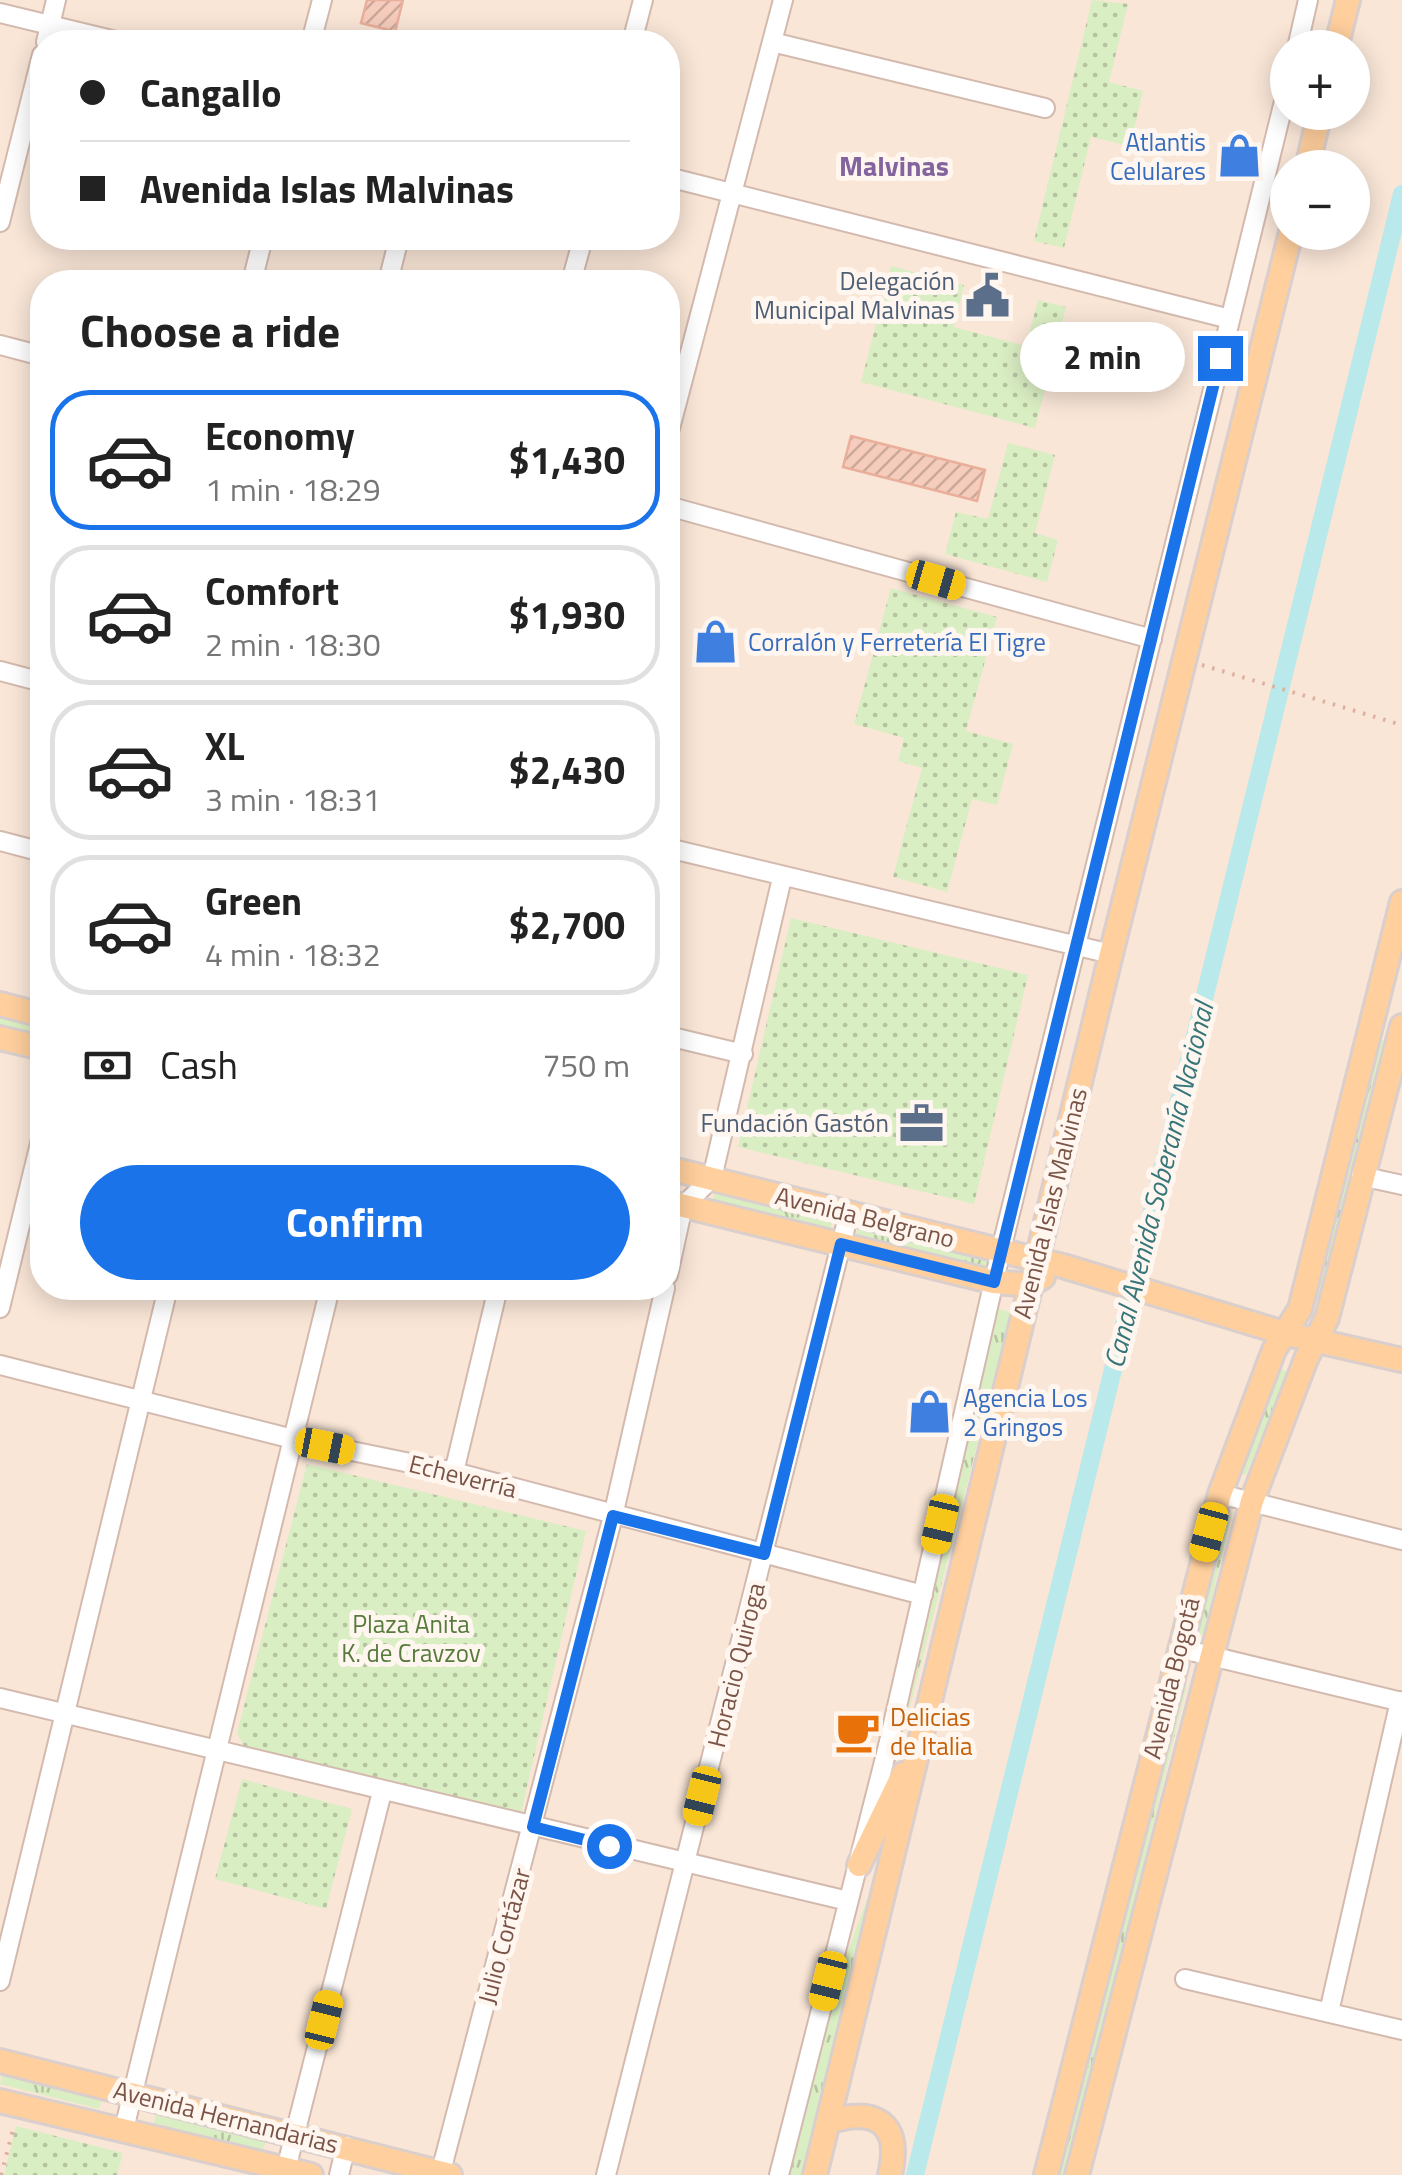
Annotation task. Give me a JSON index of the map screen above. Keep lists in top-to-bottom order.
{
  "streets": {
    "main road": [
      "Avenida Islas Malvinas",
      "Avenida Belgrano",
      "Avenida Bogotá",
      "Avenida Hernandarias"
    ],
    "street": ["Echeverría", "Horacio Quiroga", "Julio Cortázar"]
  },
  "crossings": [
    ["Avenida Islas Malvinas", "Avenida Belgrano"],
    ["Avenida Islas Malvinas", "Echeverría"],
    ["Avenida Belgrano", "Horacio Quiroga"],
    ["Avenida Belgrano", "Avenida Bogotá"],
    ["Echeverría", "Horacio Quiroga"],
    ["Echeverría", "Julio Cortázar"],
    ["Julio Cortázar", "Avenida Hernandarias"]
  ],
  "districts": ["Malvinas"],
  "water": ["Canal Avenida Soberanía Nacional"],
  "parks": ["Plaza Anita K. de Cravzov"],
  "places": {
    "shop": ["Atlantis Celulares", "Corralón y Ferretería El Tigre", "Agencia Los 2 Gringos"],
    "public building": ["Delegación Municipal Malvinas"],
    "office": ["Fundación Gastón"],
    "cafe": ["Delicias de Italia"]
  },
  "page": {
    "map_buttons": ["+", "−"],
    "banner": ["Cangallo", "Avenida Islas Malvinas"],
    "heading": "Choose a ride",
    "bubble": "2 min",
    "list": [
      {
        "name": "Economy",
        "note": "1 min · 18:29",
        "value": "$1,430"
      },
      {
        "name": "Comfort",
        "note": "2 min · 18:30",
        "value": "$1,930"
      },
      {
        "name": "XL",
        "note": "3 min · 18:31",
        "value": "$2,430"
      },
      {
        "name": "Green",
        "note": "4 min · 18:32",
        "value": "$2,700"
      }
    ],
    "pay": ["Cash", "750 m"],
    "buttons": "Confirm"
  }
}
